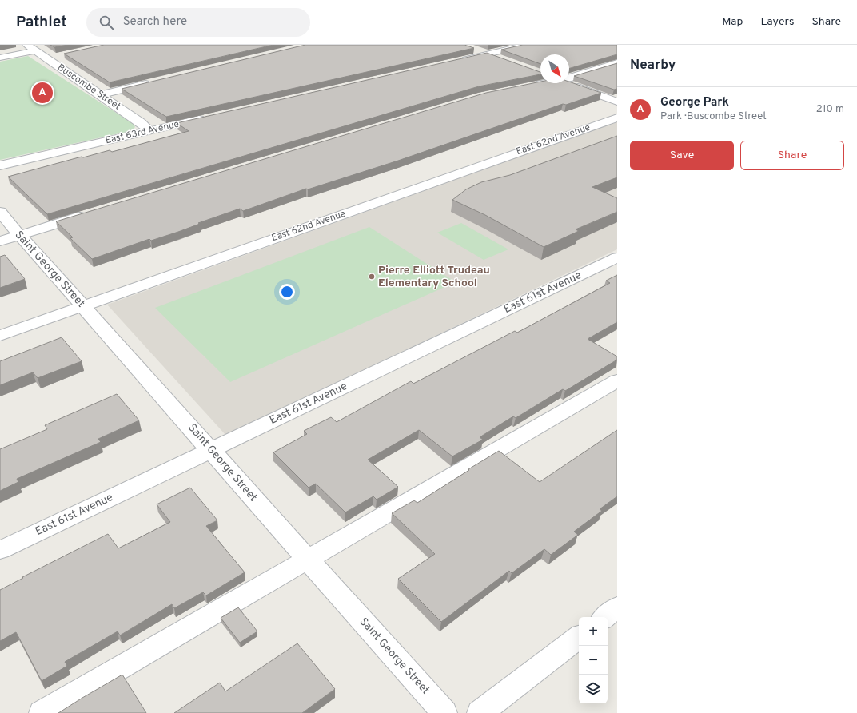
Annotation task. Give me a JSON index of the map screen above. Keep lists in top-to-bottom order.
{
  "streets": {
    "street": [
      "Buscombe Street",
      "East 63rd Avenue",
      "East 62nd Avenue",
      "Saint George Street",
      "East 61st Avenue"
    ]
  },
  "crossings": [
    ["Buscombe Street", "East 63rd Avenue"],
    ["East 62nd Avenue", "Saint George Street"],
    ["Saint George Street", "East 61st Avenue"]
  ],
  "places": ["Pierre Elliott Trudeau Elementary School"],
  "north": "bottom right",
  "page": {
    "header": "Pathlet",
    "search": "Search here",
    "nav": ["Map", "Layers", "Share"],
    "heading": "Nearby",
    "pins": "A",
    "list": [
      {
        "mark": "A",
        "name": "George Park",
        "note": "Park · Buscombe Street",
        "value": "210 m"
      }
    ],
    "buttons": ["Save", "Share"],
    "map_buttons": ["+", "−"]
  }
}
